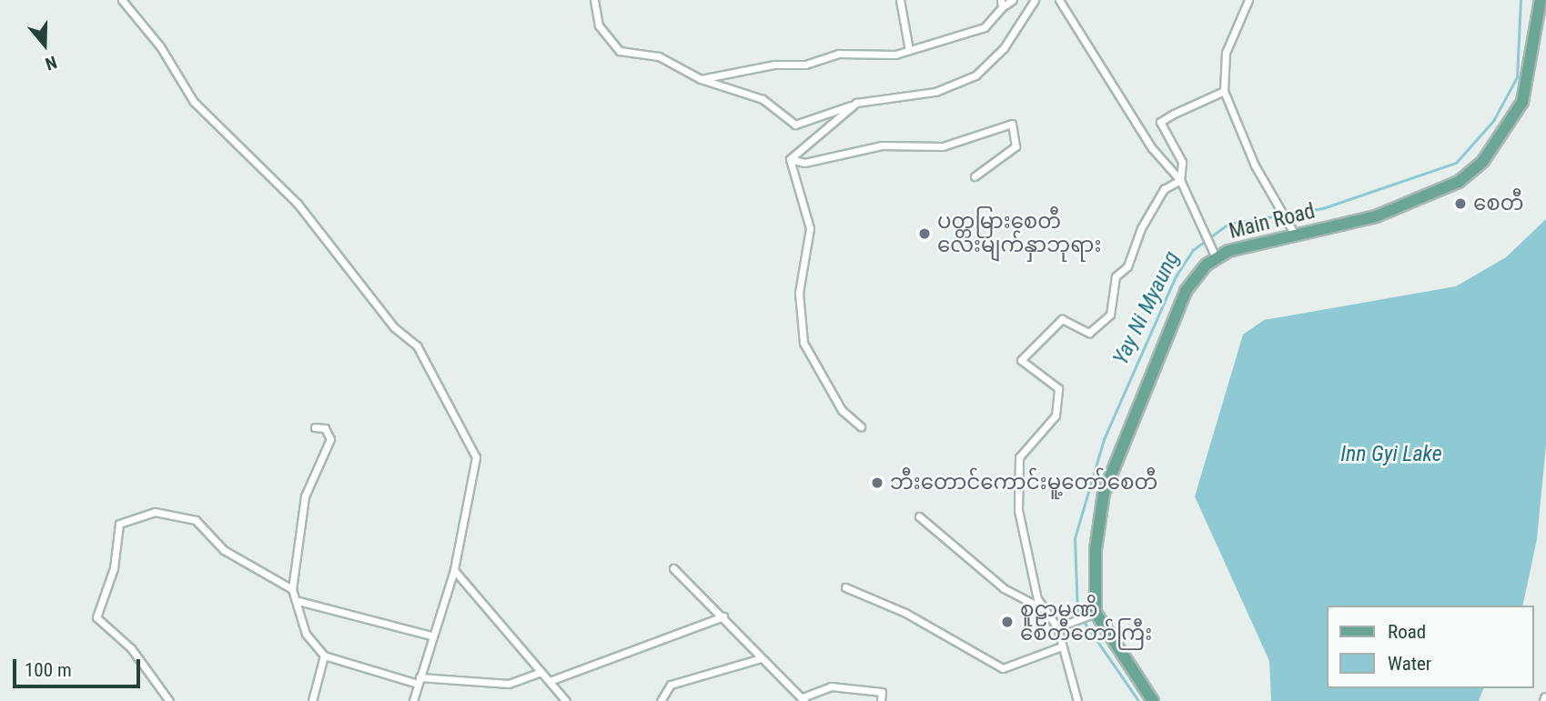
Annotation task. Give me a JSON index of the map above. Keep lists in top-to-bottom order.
{
  "streets": {
    "main road": ["Main Road"]
  },
  "water": ["Yay Ni Myaung", "Inn Gyi Lake"],
  "places": [
    "စေတီ",
    "ပတ္တမြား‌စေတီ‌ လေးမျက်နှာဘုရား",
    "ဘီးတောင်ကောင်းမူ့တော်စေတီ",
    "စူဠာမဏိ စေတီတော်ကြီး"
  ],
  "legend": ["Road", "Water"],
  "scale_bar": "100 m",
  "north": "bottom"
}
